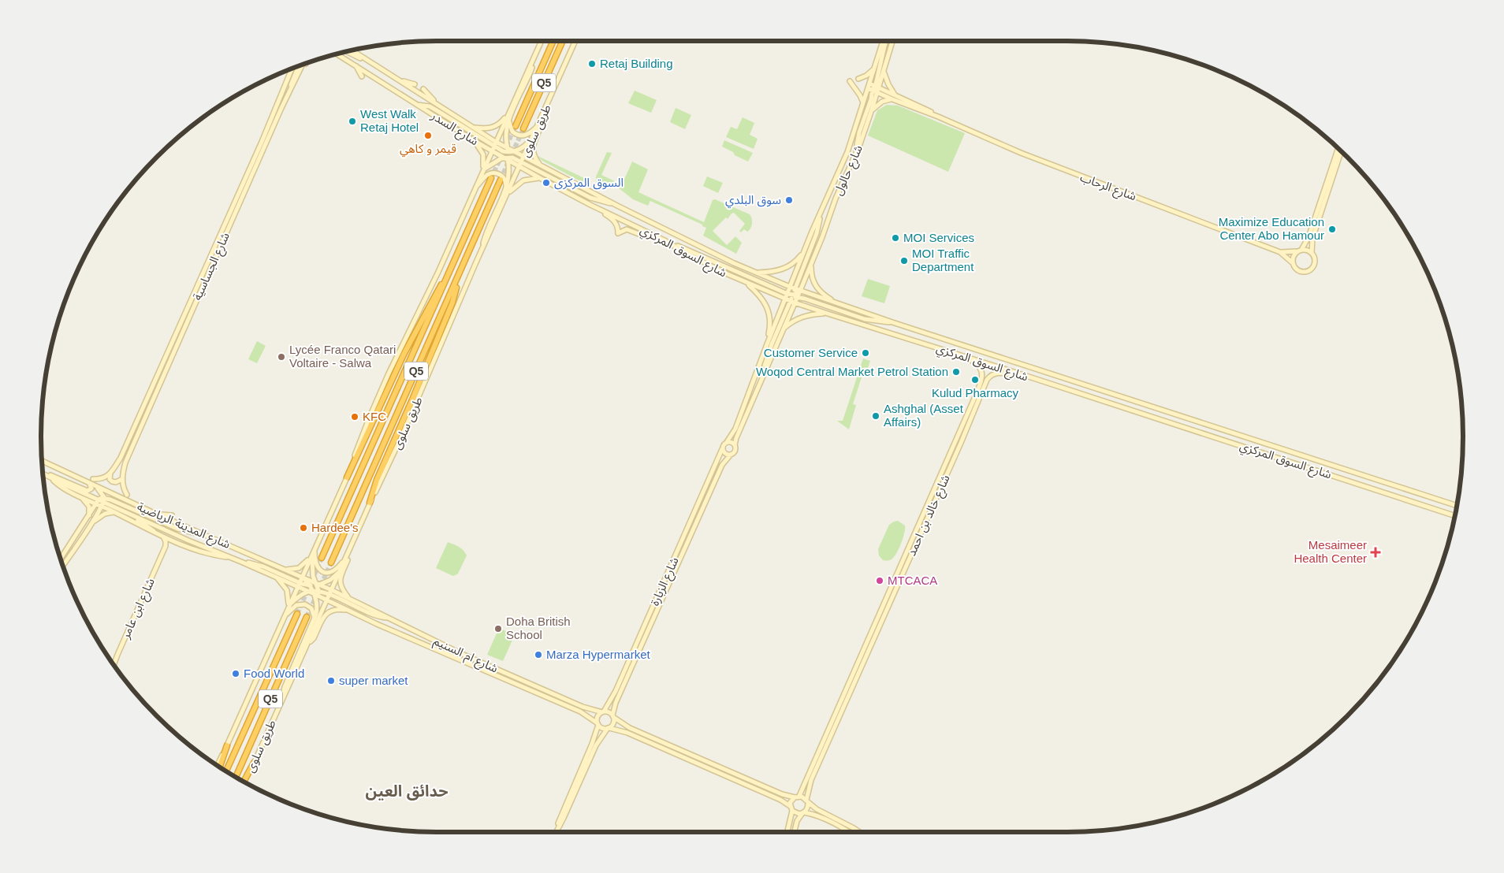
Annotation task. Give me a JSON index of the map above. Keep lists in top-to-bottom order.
{
  "streets": {
    "highway": ["Q5", "طريق سلوى"],
    "main road": [
      "شارع السدر",
      "شارع حالول",
      "شارع الرحاب",
      "شارع السوق المركزي",
      "شارع الجساسية",
      "شارع خالد بن احمد",
      "شارع المدينة الرياضية",
      "شارع الزبارة",
      "شارع ابن عامر",
      "شارع ام السنيم"
    ]
  },
  "crossings": [
    ["شارع السدر", "طريق سلوى"],
    ["شارع السدر", "شارع السوق المركزي"],
    ["طريق سلوى", "شارع السوق المركزي"],
    ["طريق سلوى", "شارع المدينة الرياضية"],
    ["طريق سلوى", "شارع ام السنيم"],
    ["شارع حالول", "شارع الرحاب"],
    ["شارع حالول", "شارع السوق المركزي"],
    ["شارع السوق المركزي", "شارع خالد بن احمد"],
    ["شارع المدينة الرياضية", "شارع ام السنيم"],
    ["شارع الزبارة", "شارع ام السنيم"]
  ],
  "districts": ["حدائق العين"],
  "places": {
    "other": [
      "Retaj Building",
      "West Walk Retaj Hotel",
      "قيمر و كاهي",
      "السوق المركزى",
      "سوق البلدي",
      "Maximize Education Center Abo Hamour",
      "MOI Services",
      "MOI Traffic Department",
      "Customer Service",
      "Lycée Franco Qatari Voltaire - Salwa",
      "Woqod Central Market Petrol Station",
      "Kulud Pharmacy",
      "Ashghal (Asset Affairs)",
      "KFC",
      "Hardee's",
      "MTCACA",
      "Doha British School",
      "Marza Hypermarket",
      "Food World",
      "super market"
    ],
    "health": ["Mesaimeer Health Center"]
  }
}
